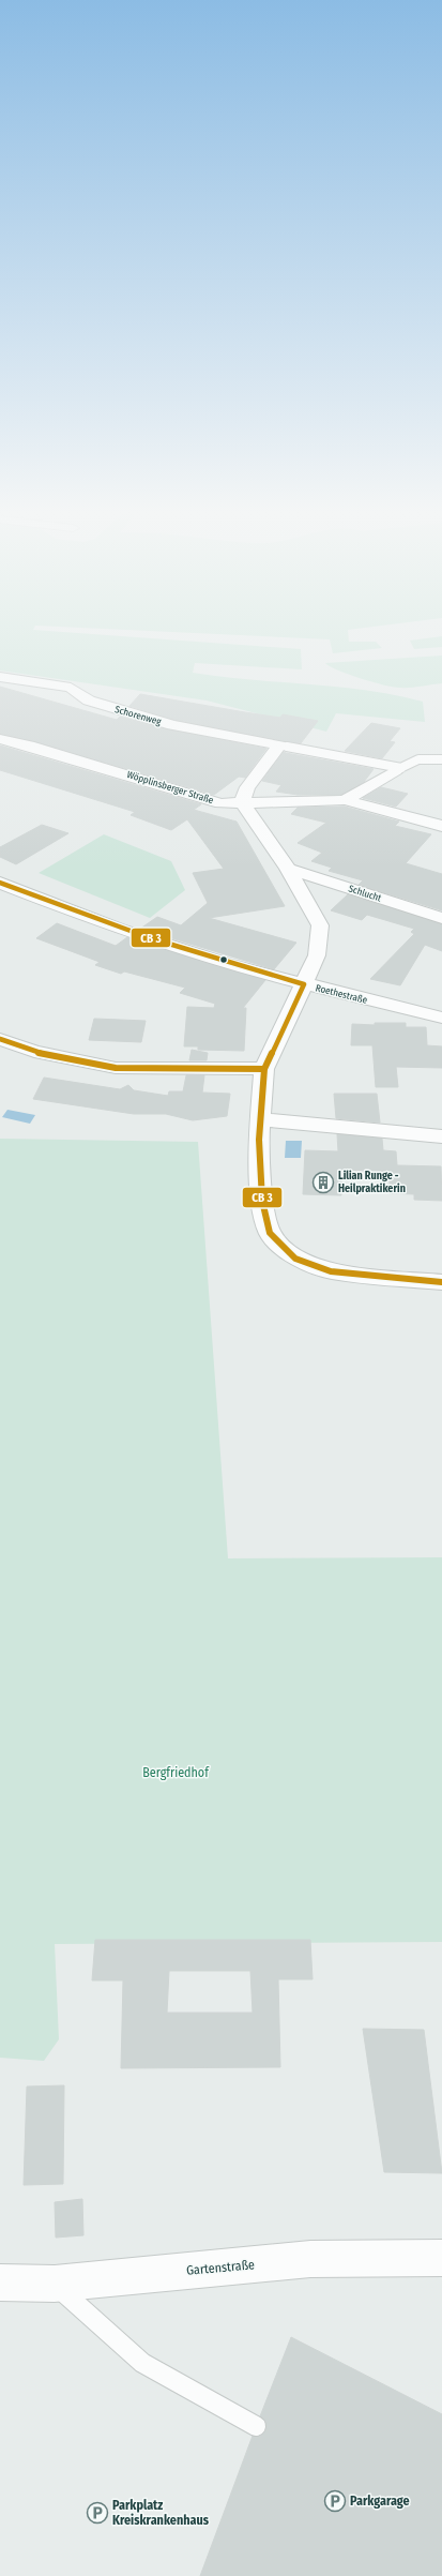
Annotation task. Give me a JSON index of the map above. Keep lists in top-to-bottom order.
{
  "streets": {
    "street": [
      "Schorenweg",
      "Wöpplinsberger Straße",
      "Schlucht",
      "Roethestraße",
      "Gartenstraße"
    ]
  },
  "crossings": [
    ["Schorenweg", "Wöpplinsberger Straße"]
  ],
  "parks": ["Bergfriedhof"],
  "places": {
    "building": ["Lilian Runge - Heilpraktikerin"],
    "parking": ["Parkgarage", "Parkplatz Kreiskrankenhaus"]
  }
}
